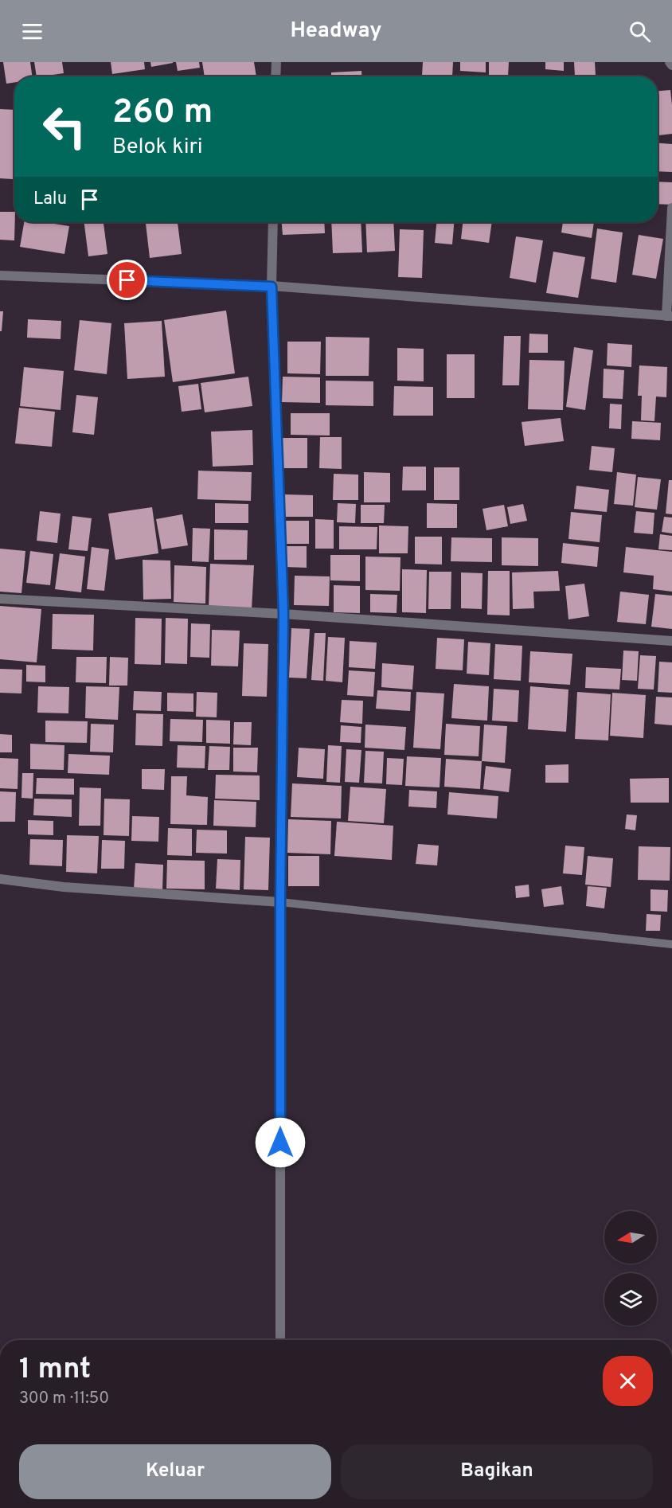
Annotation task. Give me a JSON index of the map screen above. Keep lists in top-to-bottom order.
{
  "north": "left",
  "page": {
    "header": "Headway",
    "turn": ["260 m", "Belok kiri"],
    "then": "Lalu",
    "heading": ["1 mnt", "300 m · 11:50"],
    "buttons": ["Keluar", "Bagikan"]
  }
}
